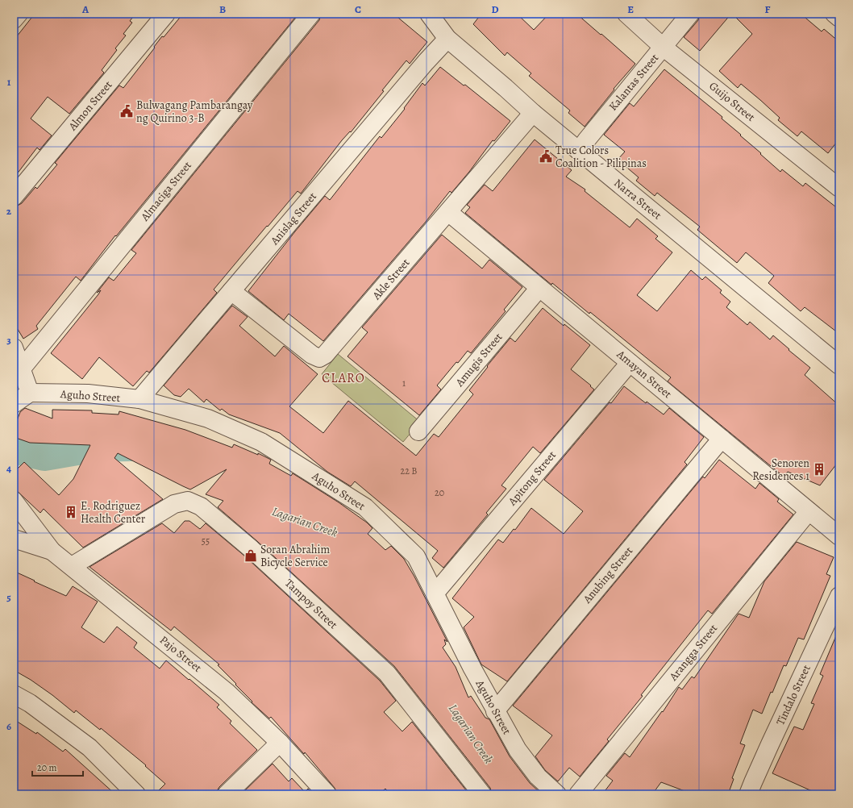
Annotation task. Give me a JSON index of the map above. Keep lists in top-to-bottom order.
{
  "streets": {
    "street": [
      "Kalantas Street",
      "Guijo Street",
      "Almon Street",
      "Almaciga Street",
      "Narra Street",
      "Anislag Street",
      "Akle Street",
      "Amugis Street",
      "Amayan Street",
      "Aguho Street",
      "Apitong Street",
      "Anubing Street",
      "Tampoy Street",
      "Arangga Street",
      "Pajo Street",
      "Tindalo Street"
    ]
  },
  "crossings": [
    ["Kalantas Street", "Guijo Street"],
    ["Kalantas Street", "Narra Street"],
    ["Narra Street", "Anislag Street"],
    ["Narra Street", "Akle Street"],
    ["Anislag Street", "Akle Street"],
    ["Anislag Street", "Aguho Street"],
    ["Akle Street", "Amayan Street"],
    ["Amugis Street", "Amayan Street"],
    ["Amayan Street", "Apitong Street"],
    ["Amayan Street", "Anubing Street"],
    ["Amayan Street", "Arangga Street"],
    ["Aguho Street", "Apitong Street"],
    ["Aguho Street", "Anubing Street"],
    ["Tampoy Street", "Pajo Street"]
  ],
  "districts": ["CLARO"],
  "water": ["Lagarian Creek"],
  "places": {
    "public building": ["Bulwagang Pambarangay ng Quirino 3-B", "True Colors Coalition - Pilipinas"],
    "building": ["Senoren Residences 1", "E. Rodriguez Health Center"],
    "shop": ["Soran Abrahim Bicycle Service"]
  },
  "house_numbers": [
    "1",
    "22 B",
    "20",
    "55"
  ],
  "scale_bar": "20 m",
  "grid": {
    "columns": [
      "A",
      "B",
      "C",
      "D",
      "E",
      "F"
    ],
    "rows": [
      "1",
      "2",
      "3",
      "4",
      "5",
      "6"
    ]
  }
}
